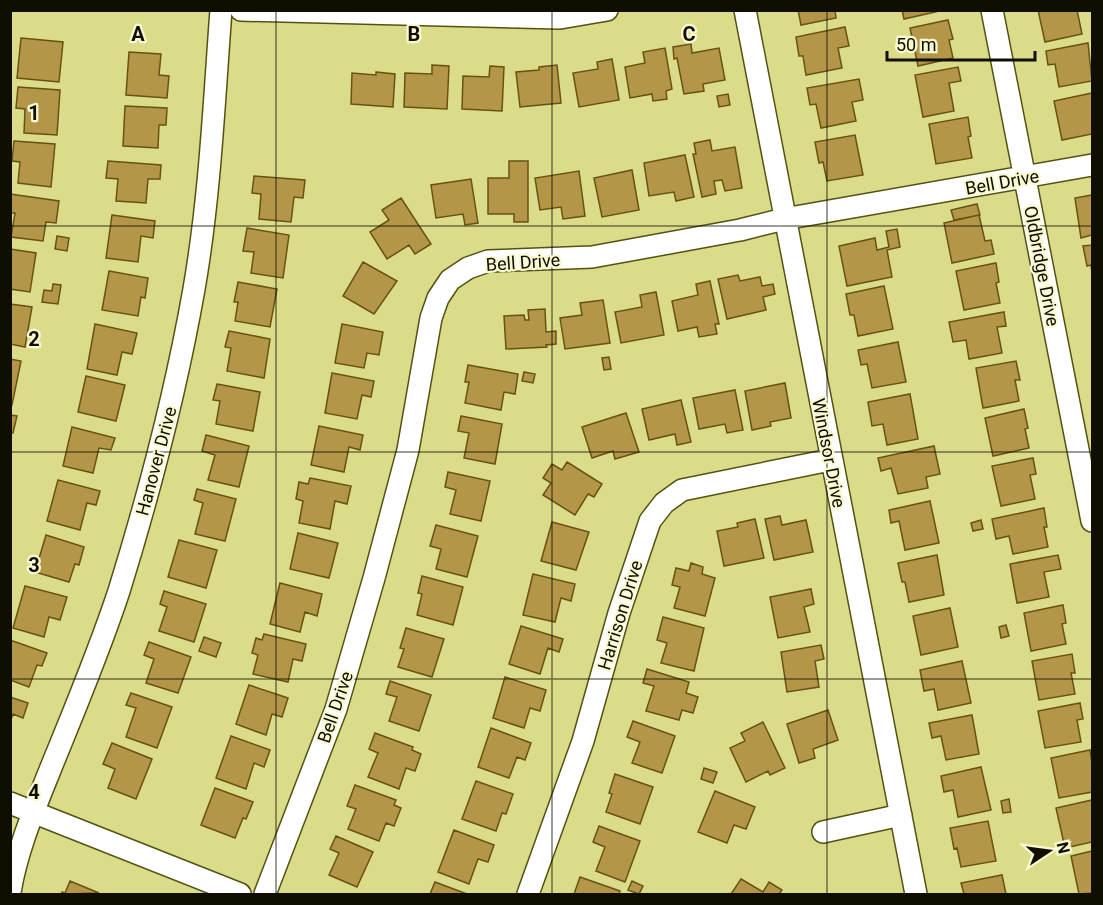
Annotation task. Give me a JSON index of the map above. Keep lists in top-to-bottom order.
{
  "streets": {
    "street": [
      "Bell Drive",
      "Oldbridge Drive",
      "Windsor Drive",
      "Hanover Drive",
      "Harrison Drive"
    ]
  },
  "crossings": [
    ["Bell Drive", "Oldbridge Drive"],
    ["Bell Drive", "Windsor Drive"],
    ["Windsor Drive", "Harrison Drive"]
  ],
  "scale_bar": "50 m",
  "north": "right",
  "grid": {
    "columns": ["A", "B", "C"],
    "rows": [
      "1",
      "2",
      "3",
      "4"
    ]
  }
}
